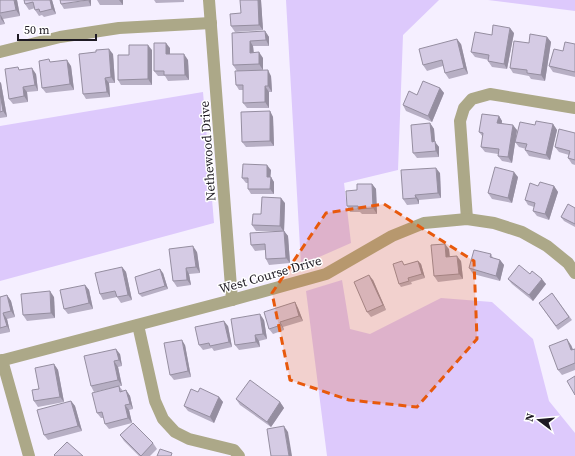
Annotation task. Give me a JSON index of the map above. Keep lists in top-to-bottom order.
{
  "streets": {
    "street": ["Nethewood Drive", "West Course Drive"]
  },
  "crossings": [
    ["Nethewood Drive", "West Course Drive"]
  ],
  "scale_bar": "50 m",
  "north": "left"
}
